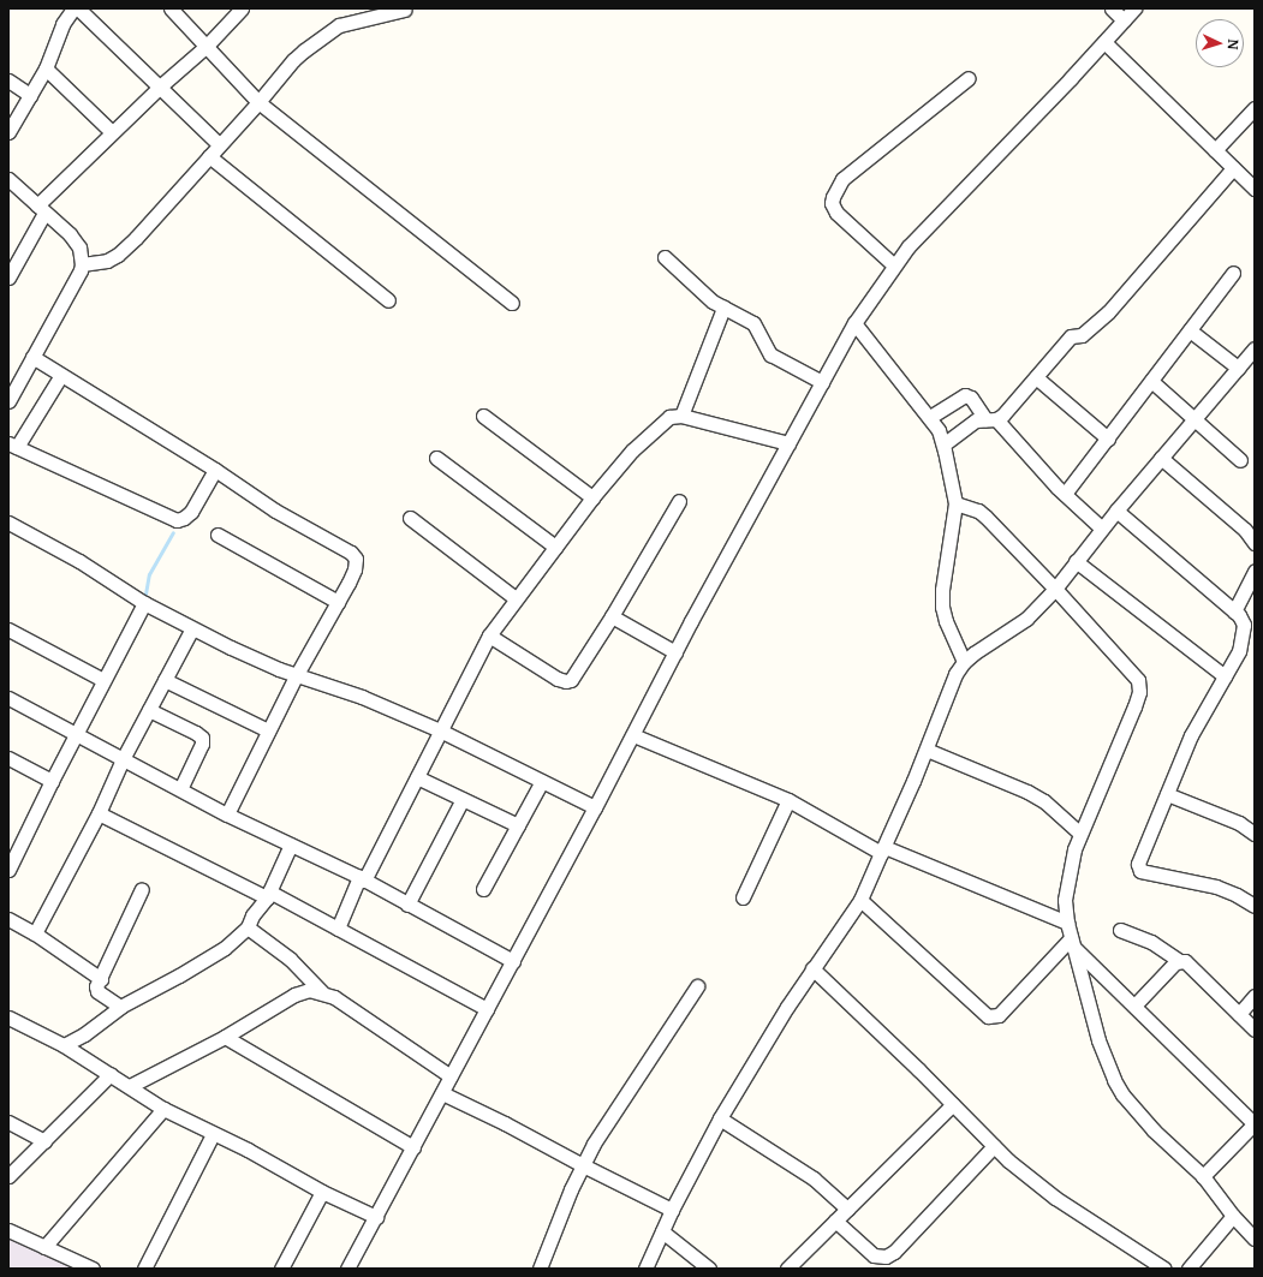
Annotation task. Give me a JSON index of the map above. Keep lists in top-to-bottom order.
{
  "north": "right"
}
